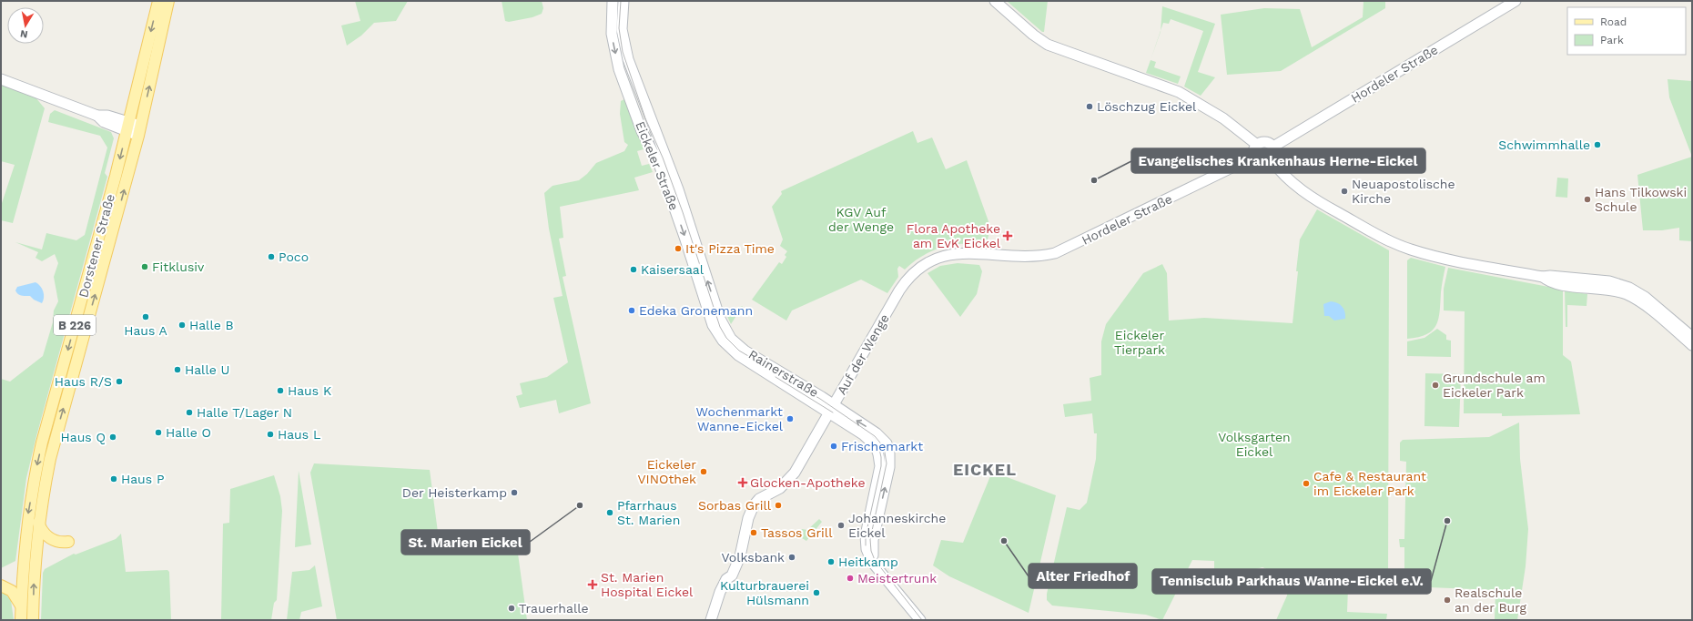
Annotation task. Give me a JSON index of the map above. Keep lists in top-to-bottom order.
{
  "streets": {
    "main road": ["Dorstener Straße", "B 226"],
    "street": [
      "Hordeler Straße",
      "Eickeler Straße",
      "Auf der Wenge",
      "Rainerstraße"
    ]
  },
  "crossings": [
    ["Hordeler Straße", "Auf der Wenge"],
    ["Eickeler Straße", "Rainerstraße"],
    ["Auf der Wenge", "Rainerstraße"]
  ],
  "districts": ["EICKEL"],
  "parks": ["KGV Auf der Wenge", "Eickeler Tierpark", "Volksgarten Eickel"],
  "places": {
    "other": [
      "Löschzug Eickel",
      "Schwimmhalle",
      "Evangelisches Krankenhaus Herne-Eickel",
      "Neuapostolische Kirche",
      "Hans Tilkowski Schule",
      "It's Pizza Time",
      "Poco",
      "Fitklusiv",
      "Kaisersaal",
      "Edeka Gronemann",
      "Haus A",
      "Halle B",
      "Halle U",
      "Haus R/S",
      "Grundschule am Eickeler Park",
      "Haus K",
      "Halle T/Lager N",
      "Wochenmarkt Wanne-Eickel",
      "Halle O",
      "Haus L",
      "Haus Q",
      "Frischemarkt",
      "Eickeler VINOthek",
      "Haus P",
      "Cafe & Restaurant im Eickeler Park",
      "Der Heisterkamp",
      "St. Marien Eickel",
      "Sorbas Grill",
      "Pfarrhaus St. Marien",
      "Tennisclub Parkhaus Wanne-Eickel e.V.",
      "Johanneskirche Eickel",
      "Tassos Grill",
      "Alter Friedhof",
      "Volksbank",
      "Heitkamp",
      "Meistertrunk",
      "Kulturbrauerei Hülsmann",
      "Realschule an der Burg",
      "Trauerhalle"
    ],
    "health": ["Flora Apotheke am EvK Eickel", "Glocken-Apotheke", "St. Marien Hospital Eickel"]
  },
  "legend": ["Road", "Park"],
  "north": "bottom"
}
